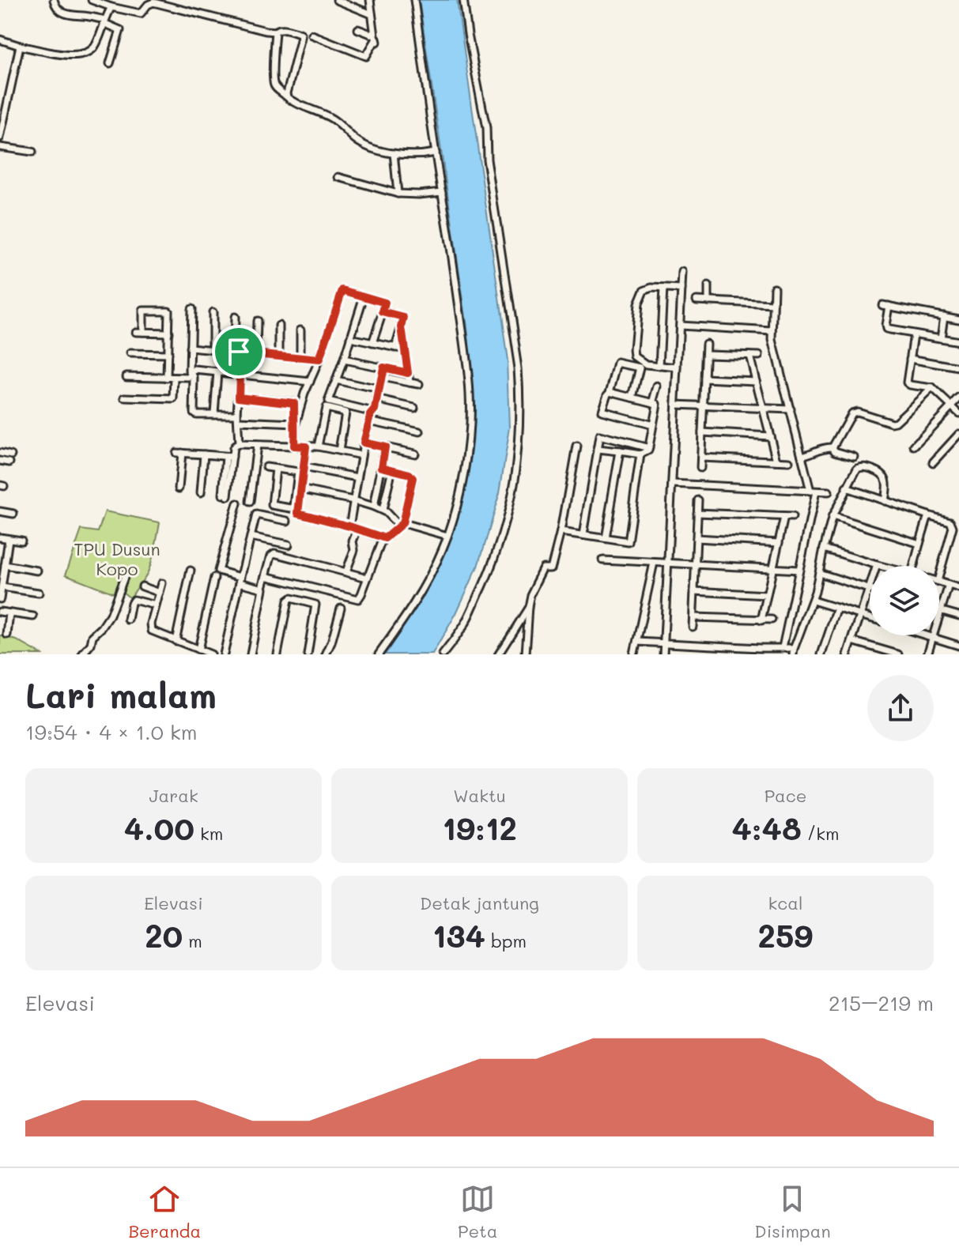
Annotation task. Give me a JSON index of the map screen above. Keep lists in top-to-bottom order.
{
  "parks": ["TPU Dusun Kopo"],
  "page": {
    "heading": ["Lari malam", "19:54 · 4 × 1.0 km"],
    "stats": [
      ["Jarak", "4.00 km"],
      ["Waktu", "19:12"],
      ["Pace", "4:48 /km"],
      ["Elevasi", "20 m"],
      ["Detak jantung", "134 bpm"],
      ["kcal", "259"]
    ],
    "chart": ["Elevasi", "215–219 m"],
    "tabs": ["Beranda", "Peta", "Disimpan"]
  }
}
